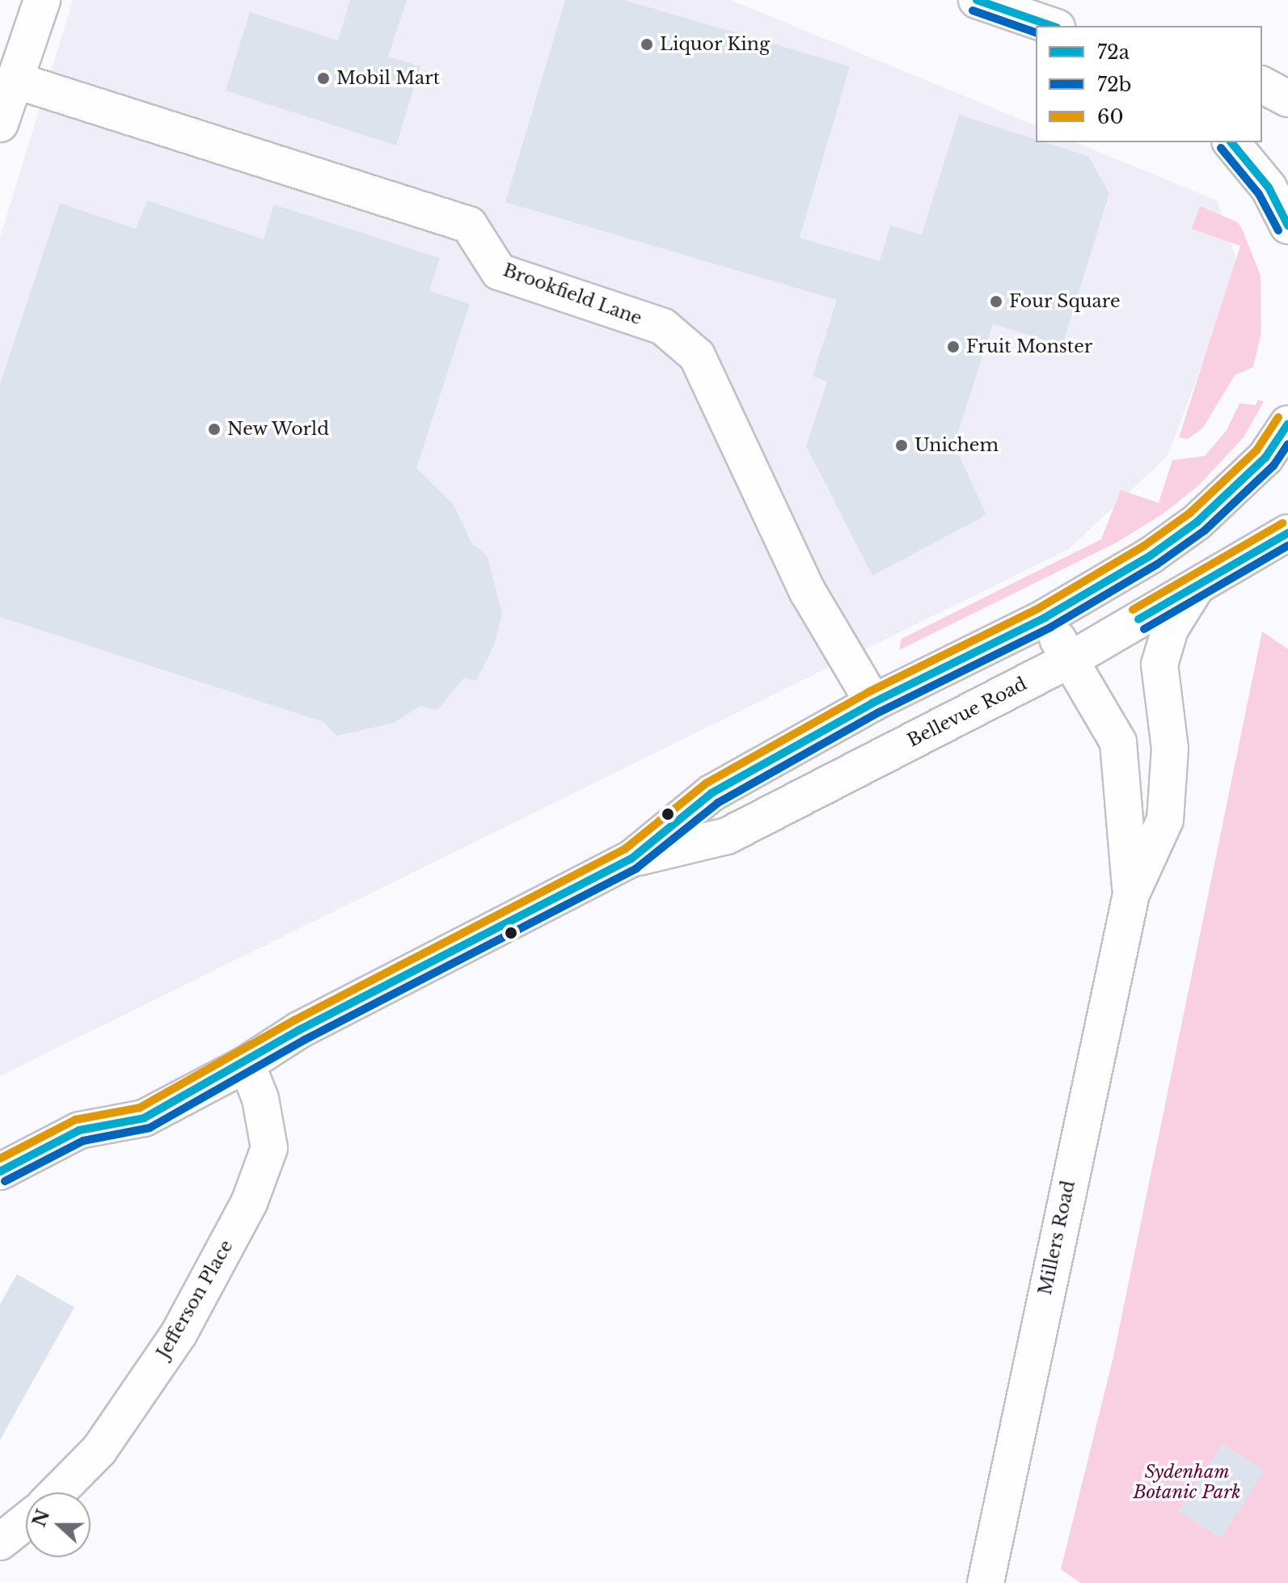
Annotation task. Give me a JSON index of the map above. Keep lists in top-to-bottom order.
{
  "streets": {
    "street": [
      "Brookfield Lane",
      "Bellevue Road",
      "Millers Road",
      "Jefferson Place"
    ]
  },
  "crossings": [
    ["Brookfield Lane", "Bellevue Road"],
    ["Bellevue Road", "Millers Road"],
    ["Bellevue Road", "Jefferson Place"]
  ],
  "parks": ["Sydenham Botanic Park"],
  "places": [
    "Liquor King",
    "Mobil Mart",
    "Four Square",
    "Fruit Monster",
    "New World",
    "Unichem"
  ],
  "lines": ["transit line 72a", "transit line 72b", "transit line 60"],
  "legend": ["72a", "72b", "60"],
  "north": "left"
}
